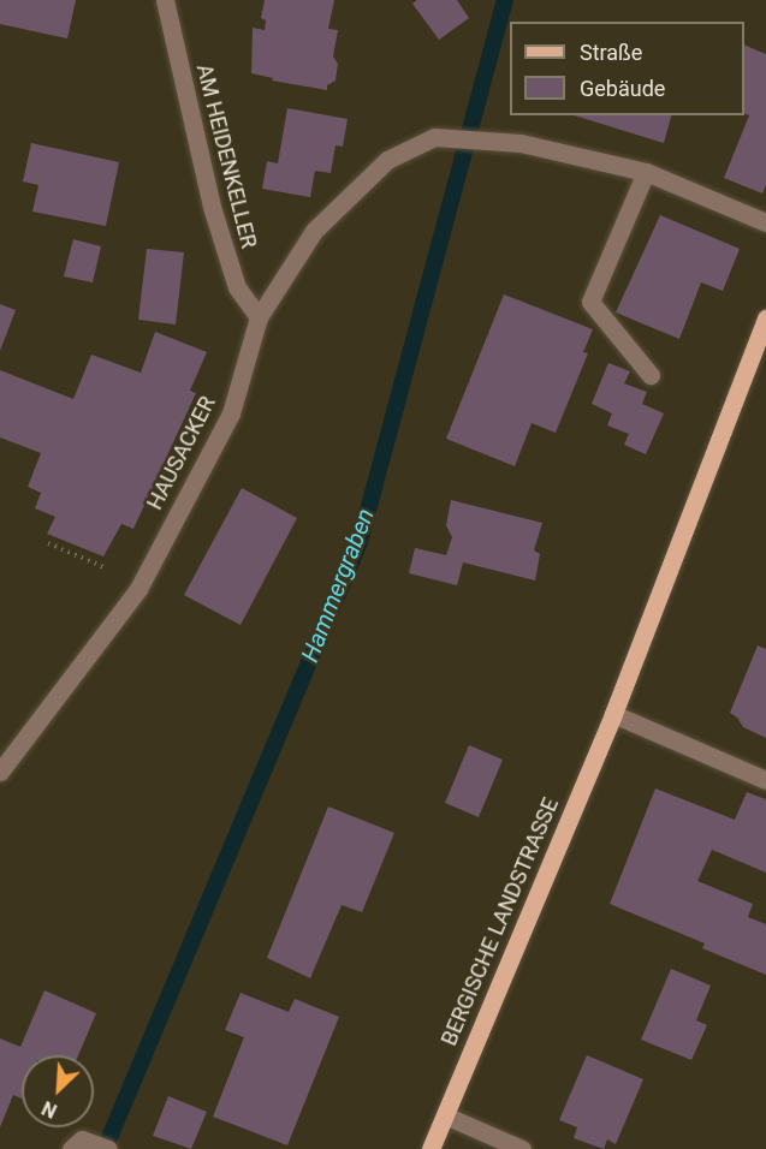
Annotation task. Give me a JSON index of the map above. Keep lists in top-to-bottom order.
{
  "streets": {
    "main road": ["BERGISCHE LANDSTRASSE"],
    "street": ["AM HEIDENKELLER", "HAUSACKER"]
  },
  "crossings": [
    ["AM HEIDENKELLER", "HAUSACKER"]
  ],
  "water": ["Hammergraben"],
  "legend": ["Straße", "Gebäude"],
  "north": "bottom left"
}
